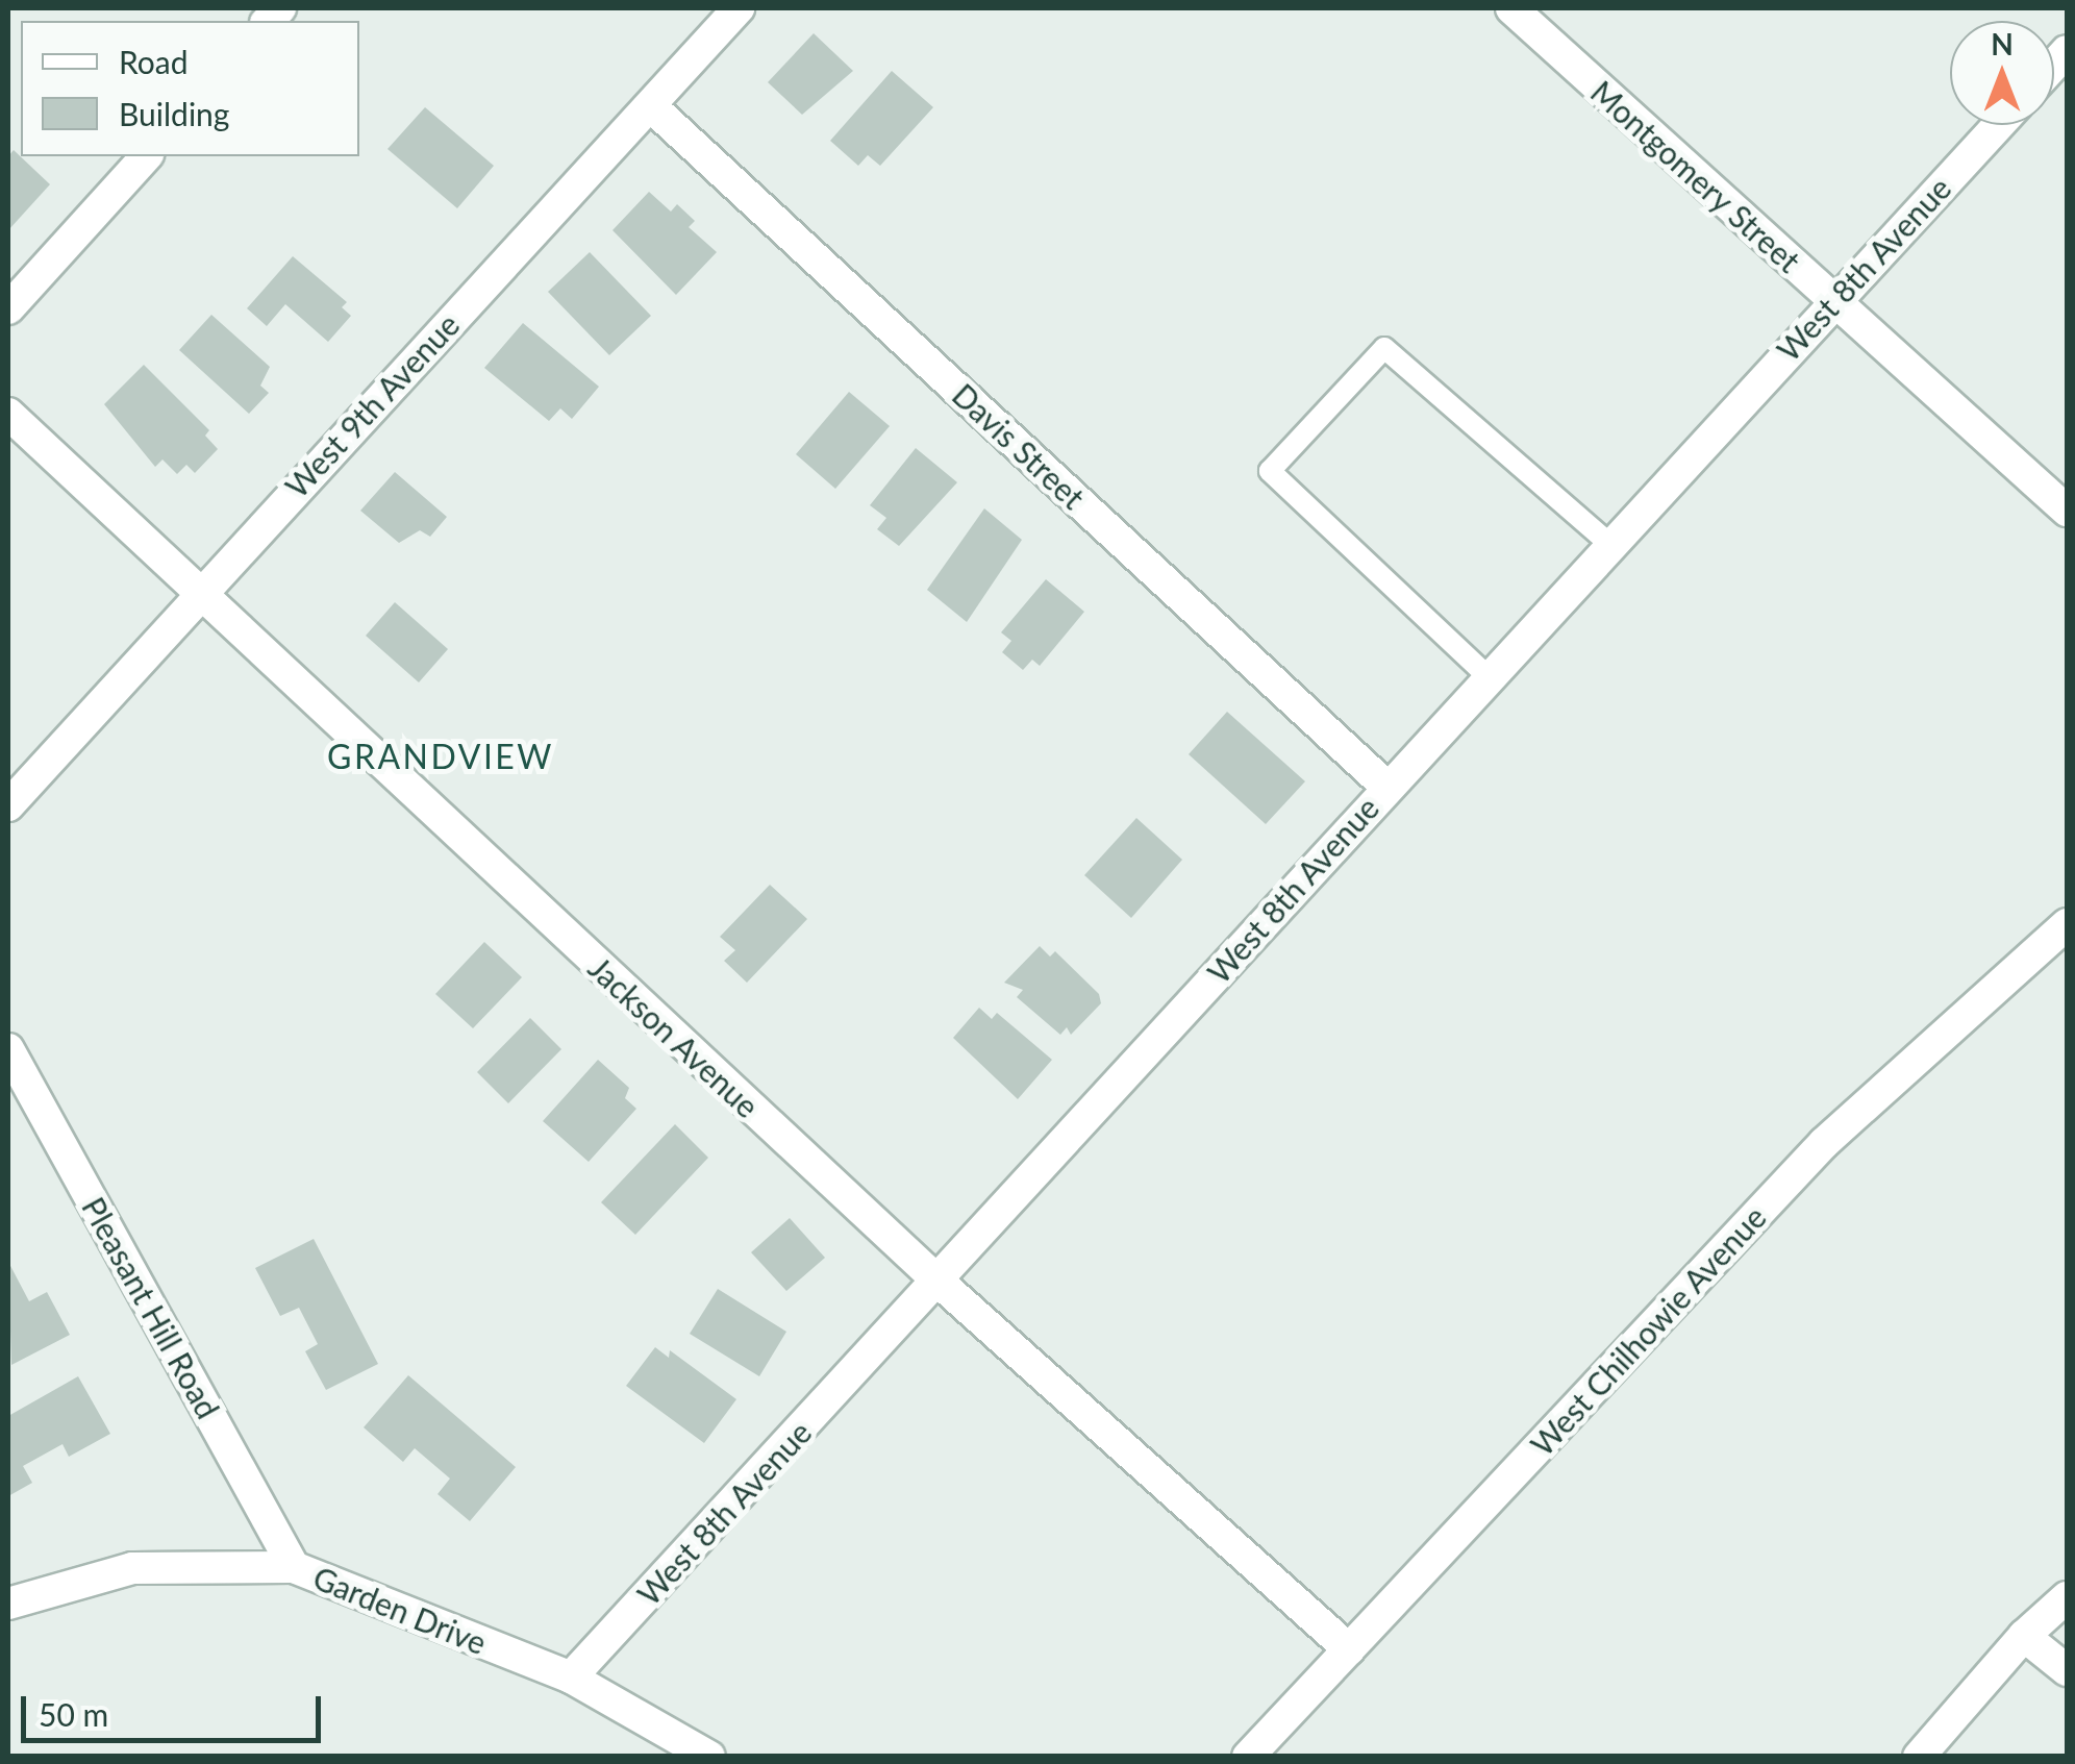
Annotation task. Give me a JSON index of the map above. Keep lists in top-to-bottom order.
{
  "streets": {
    "street": [
      "Montgomery Street",
      "West 8th Avenue",
      "West 9th Avenue",
      "Davis Street",
      "Jackson Avenue",
      "Pleasant Hill Road",
      "West Chilhowie Avenue",
      "Garden Drive"
    ]
  },
  "crossings": [
    ["Montgomery Street", "West 8th Avenue"],
    ["West 8th Avenue", "Davis Street"],
    ["West 8th Avenue", "Jackson Avenue"],
    ["West 8th Avenue", "Garden Drive"],
    ["West 9th Avenue", "Davis Street"],
    ["West 9th Avenue", "Jackson Avenue"],
    ["Jackson Avenue", "West Chilhowie Avenue"],
    ["Pleasant Hill Road", "Garden Drive"]
  ],
  "districts": ["GRANDVIEW"],
  "legend": ["Road", "Building"],
  "scale_bar": "50 m",
  "north": "top"
}
